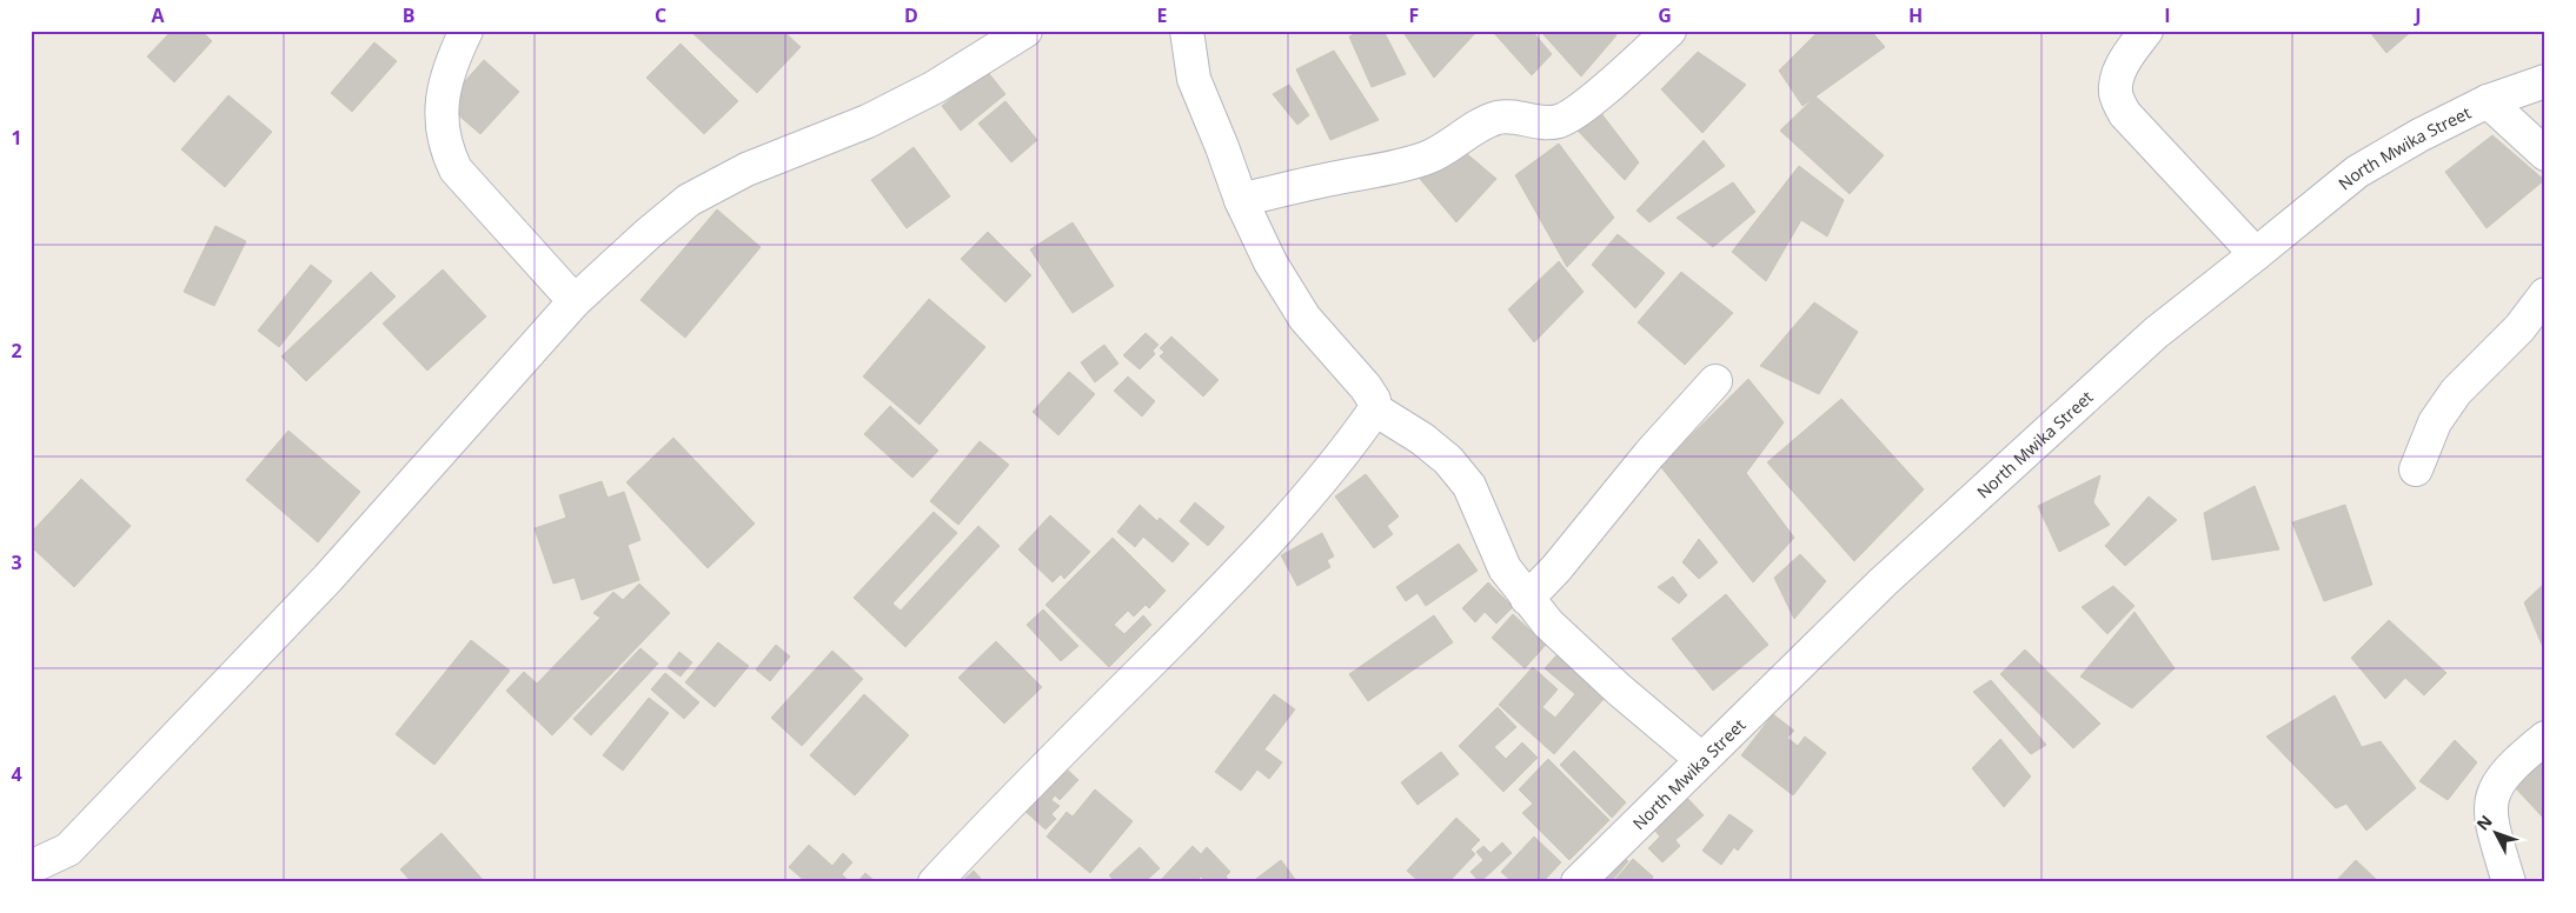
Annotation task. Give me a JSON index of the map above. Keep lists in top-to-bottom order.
{
  "streets": {
    "street": ["North Mwika Street"]
  },
  "north": "top left",
  "grid": {
    "columns": [
      "A",
      "B",
      "C",
      "D",
      "E",
      "F",
      "G",
      "H",
      "I",
      "J"
    ],
    "rows": [
      "1",
      "2",
      "3",
      "4"
    ]
  }
}
